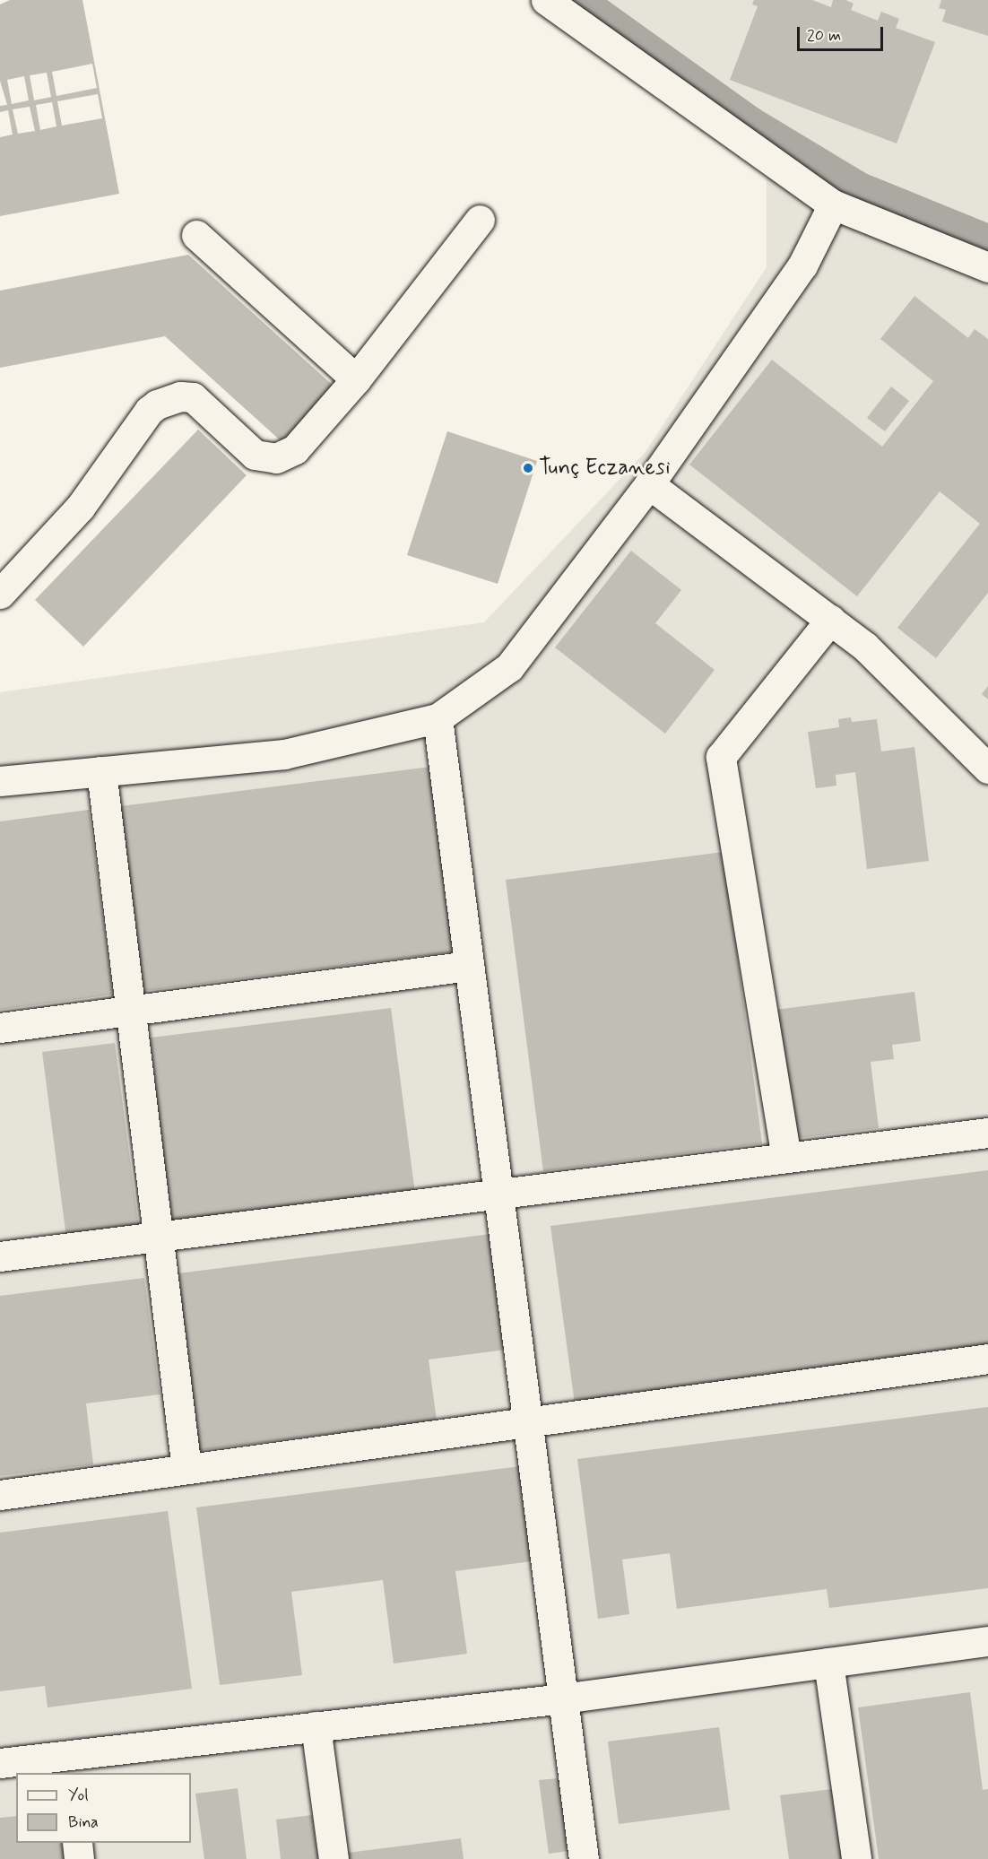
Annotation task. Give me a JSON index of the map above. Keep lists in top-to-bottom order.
{
  "places": ["Tunç Eczanesi"],
  "legend": ["Yol", "Bina"],
  "scale_bar": "20 m"
}
